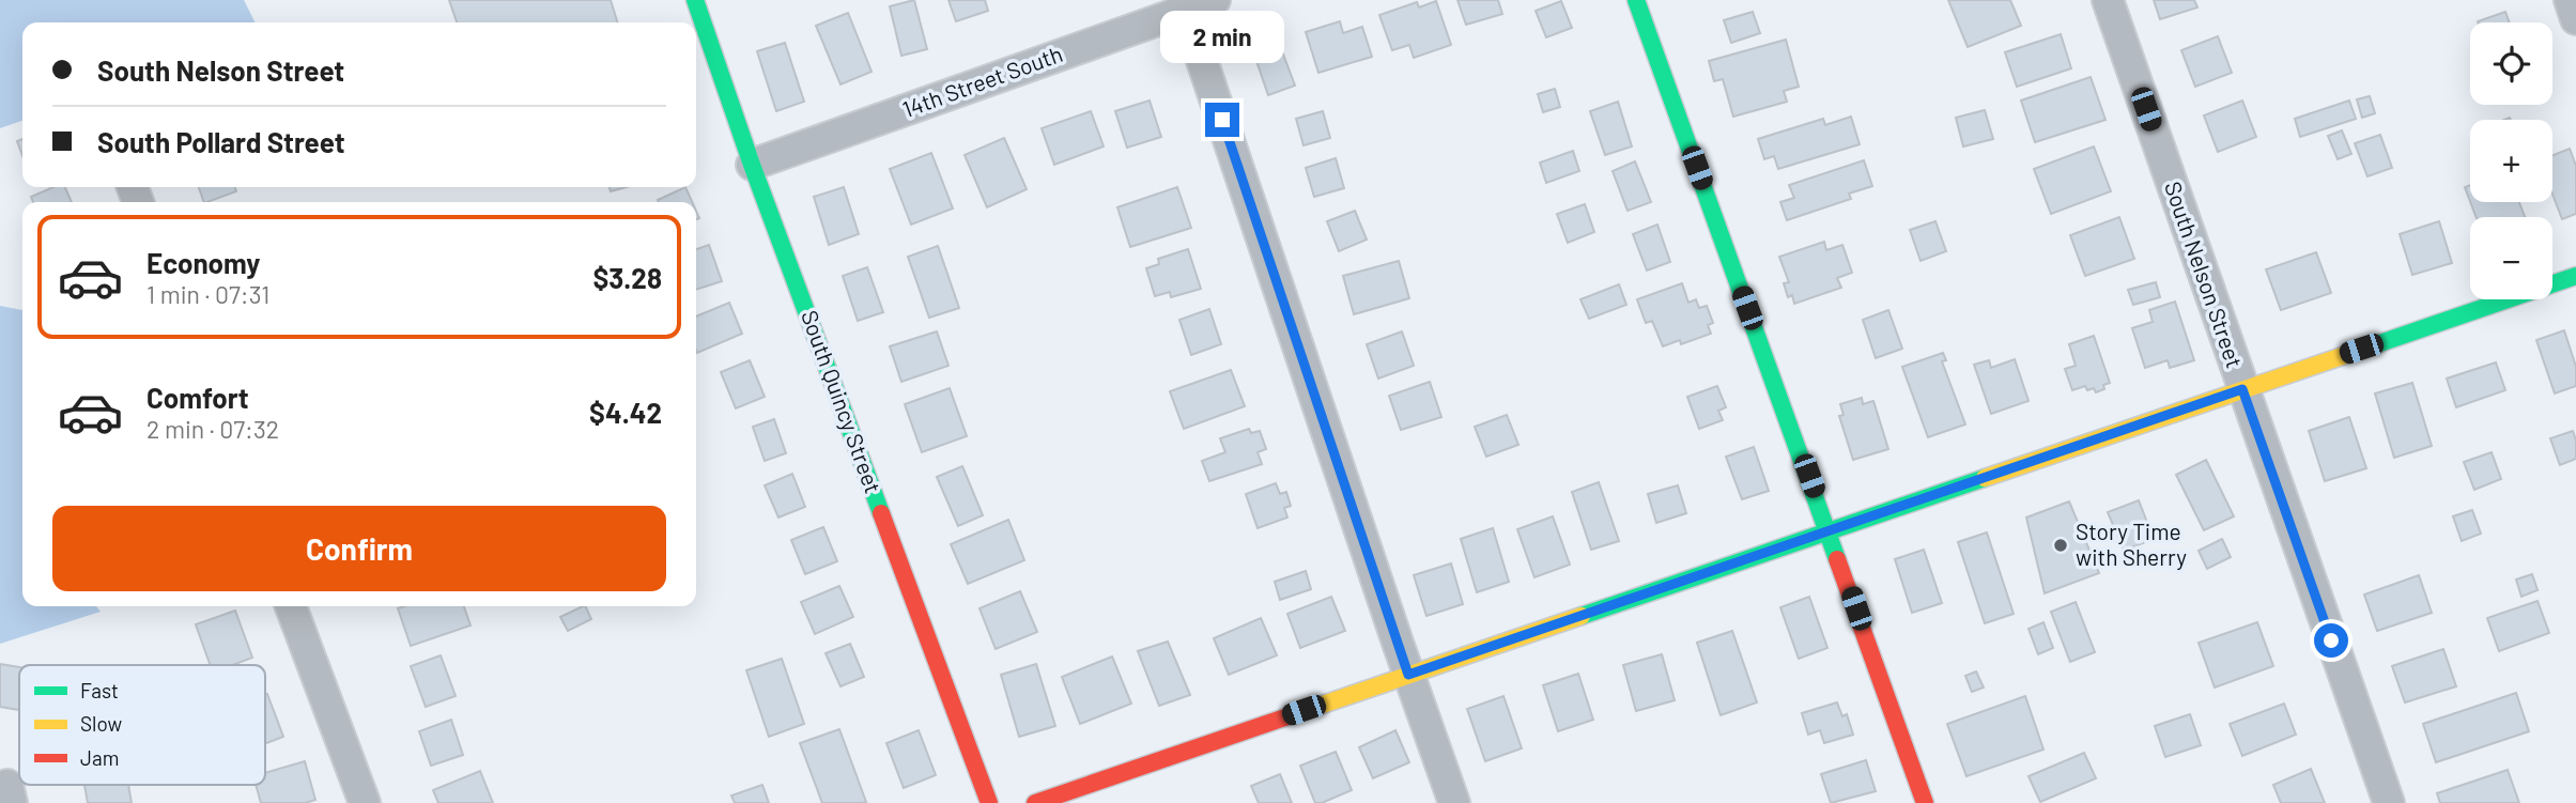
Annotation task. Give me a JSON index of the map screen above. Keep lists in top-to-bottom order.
{
  "streets": {
    "street": ["14th Street South", "South Nelson Street", "South Quincy Street"]
  },
  "crossings": [
    ["14th Street South", "South Quincy Street"]
  ],
  "places": ["Story Time with Sherry"],
  "legend": ["Fast", "Slow", "Jam"],
  "page": {
    "bubble": "2 min",
    "map_buttons": ["+", "−"],
    "banner": ["South Nelson Street", "South Pollard Street"],
    "list": [
      {
        "name": "Economy",
        "note": "1 min · 07:31",
        "value": "$3.28"
      },
      {
        "name": "Comfort",
        "note": "2 min · 07:32",
        "value": "$4.42"
      }
    ],
    "buttons": "Confirm"
  }
}
